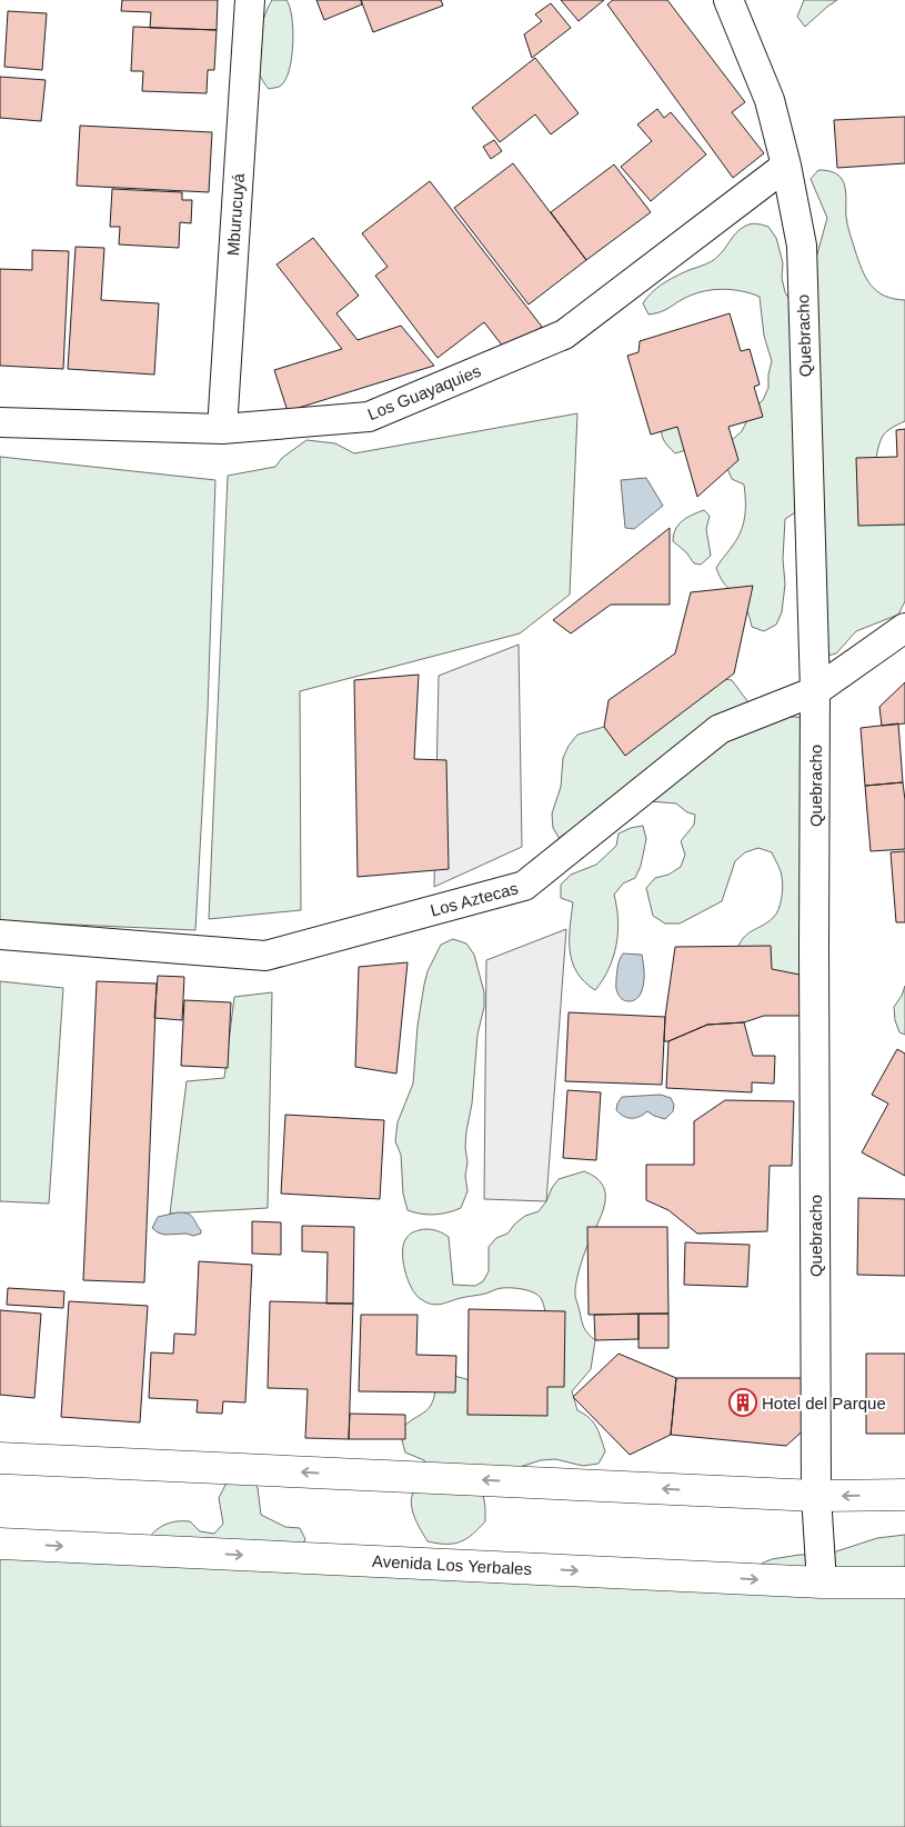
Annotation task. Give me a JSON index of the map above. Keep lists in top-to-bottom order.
{
  "streets": {
    "street": [
      "Mburucuyá",
      "Quebracho",
      "Los Guayaquies",
      "Los Aztecas",
      "Avenida Los Yerbales"
    ]
  },
  "crossings": [
    ["Mburucuyá", "Los Guayaquies"],
    ["Quebracho", "Los Guayaquies"],
    ["Quebracho", "Los Aztecas"],
    ["Quebracho", "Avenida Los Yerbales"]
  ],
  "places": {
    "building": ["Hotel del Parque"]
  }
}
